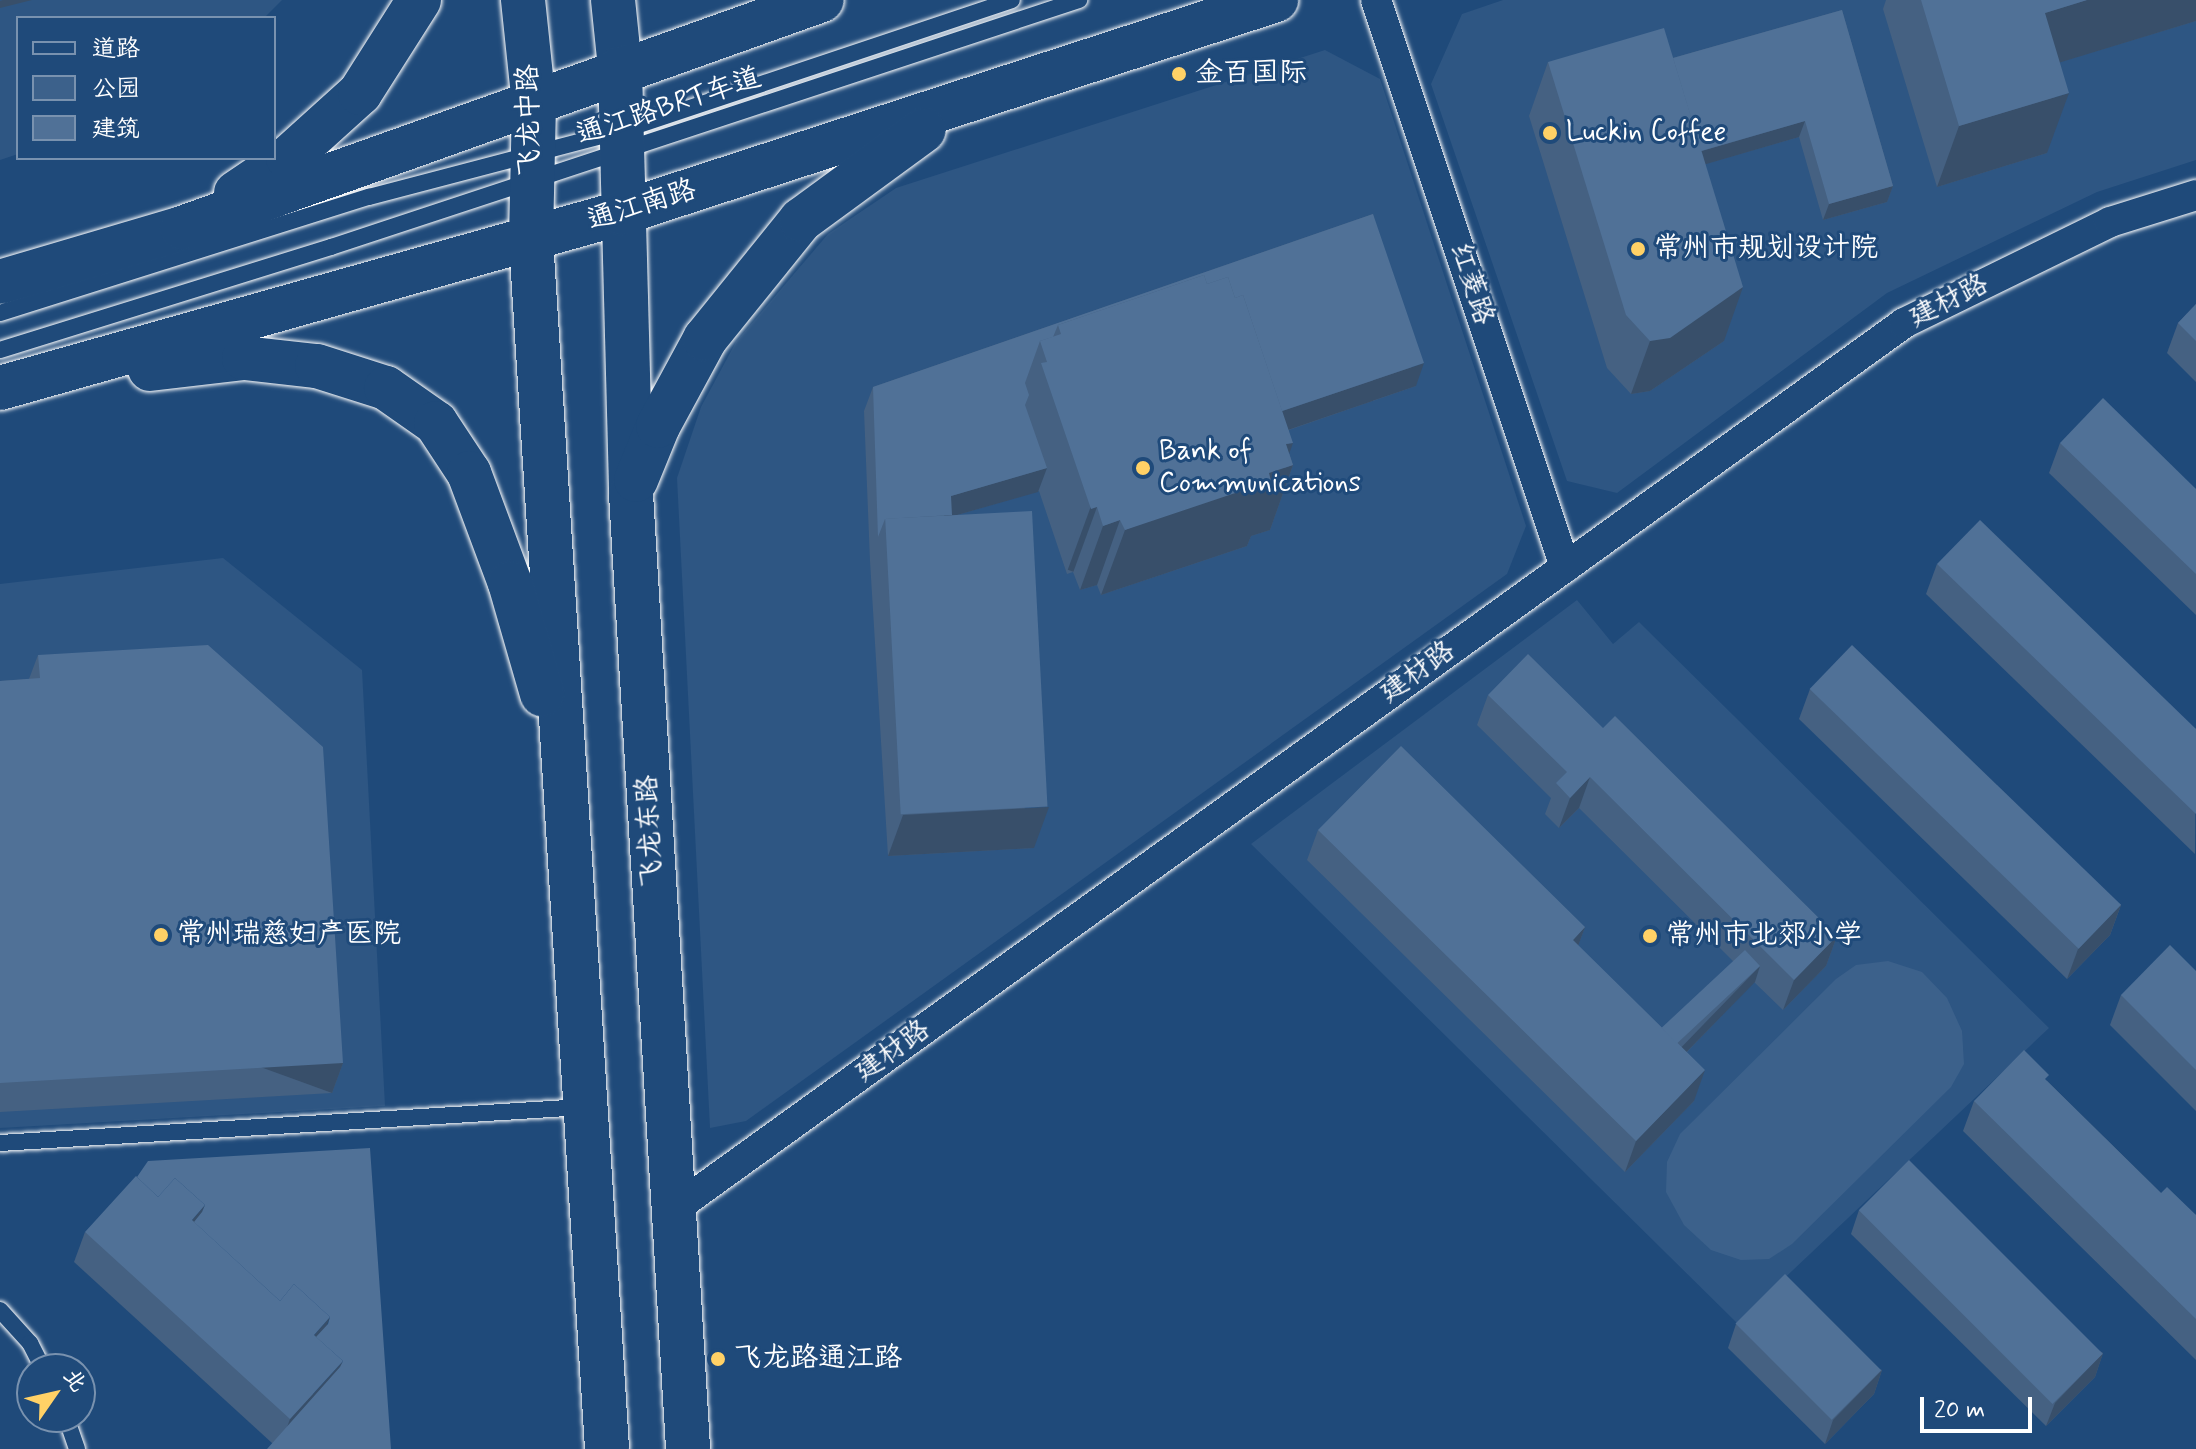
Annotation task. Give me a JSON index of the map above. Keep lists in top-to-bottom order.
{
  "streets": {
    "main road": ["飞龙中路", "通江南路", "飞龙东路"],
    "street": ["红菱路", "建材路"],
    "lane": ["通江路BRT车道"]
  },
  "crossings": [
    ["通江路BRT车道", "飞龙中路"],
    ["通江路BRT车道", "通江南路"],
    ["飞龙中路", "通江南路"],
    ["通江南路", "飞龙东路"],
    ["红菱路", "建材路"],
    ["建材路", "飞龙东路"]
  ],
  "places": [
    "金百国际",
    "Luckin Coffee",
    "常州市规划设计院",
    "Bank of Communications",
    "常州瑞慈妇产医院",
    "常州市北郊小学",
    "飞龙路通江路"
  ],
  "legend": ["道路", "公园", "建筑"],
  "scale_bar": "20 m",
  "north": "top right"
}
